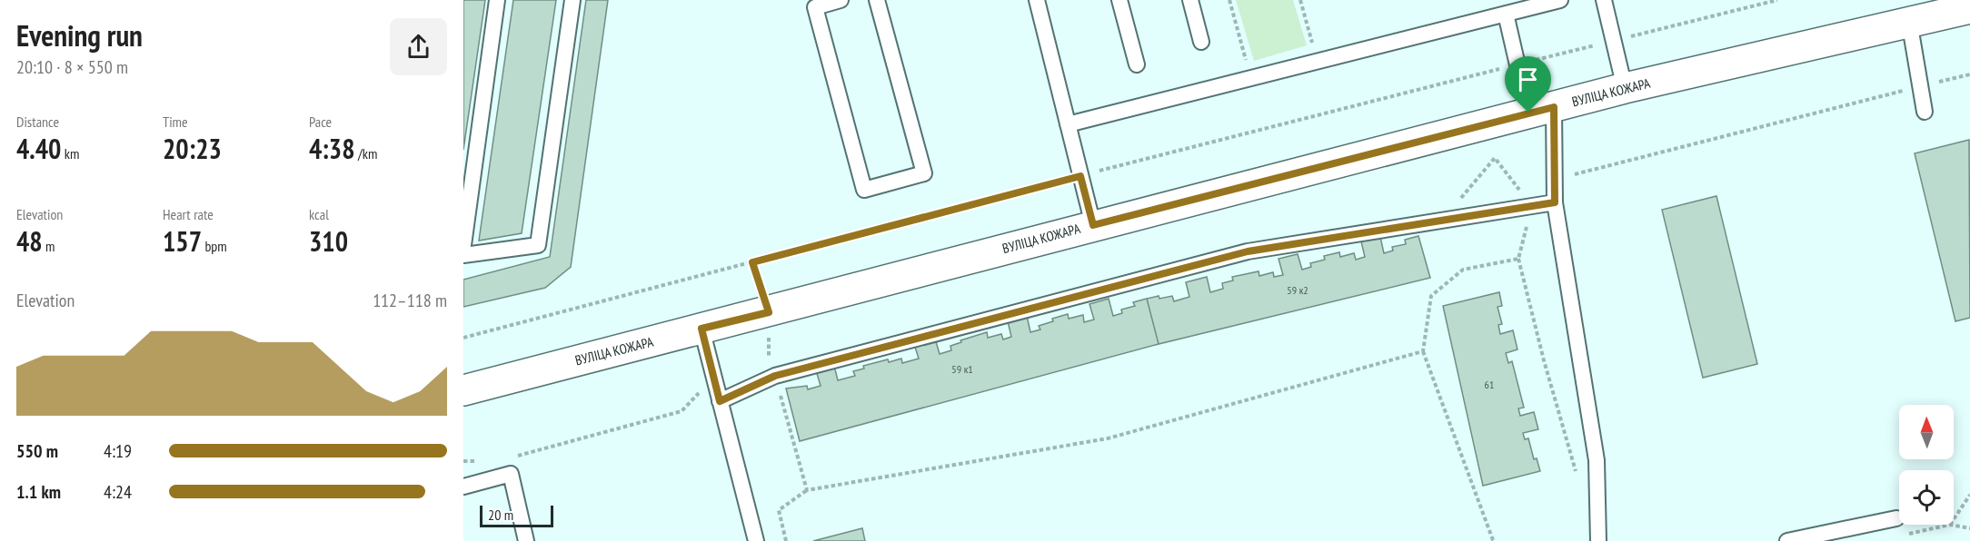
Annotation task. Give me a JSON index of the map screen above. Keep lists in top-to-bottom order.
{
  "streets": {
    "street": ["ВУЛІЦА КОЖАРА"]
  },
  "house_numbers": ["59 к2", "59 к1", "61"],
  "scale_bar": "20 m",
  "north": "top",
  "page": {
    "heading": ["Evening run", "20:10 · 8 × 550 m"],
    "stats": [
      ["Distance", "4.40 km"],
      ["Time", "20:23"],
      ["Pace", "4:38 /km"],
      ["Elevation", "48 m"],
      ["Heart rate", "157 bpm"],
      ["kcal", "310"]
    ],
    "chart": ["Elevation", "112–118 m"],
    "list": [
      {
        "name": "550 m",
        "note": "4:19"
      },
      {
        "name": "1.1 km",
        "note": "4:24"
      }
    ],
    "scale": "20 m"
  }
}
